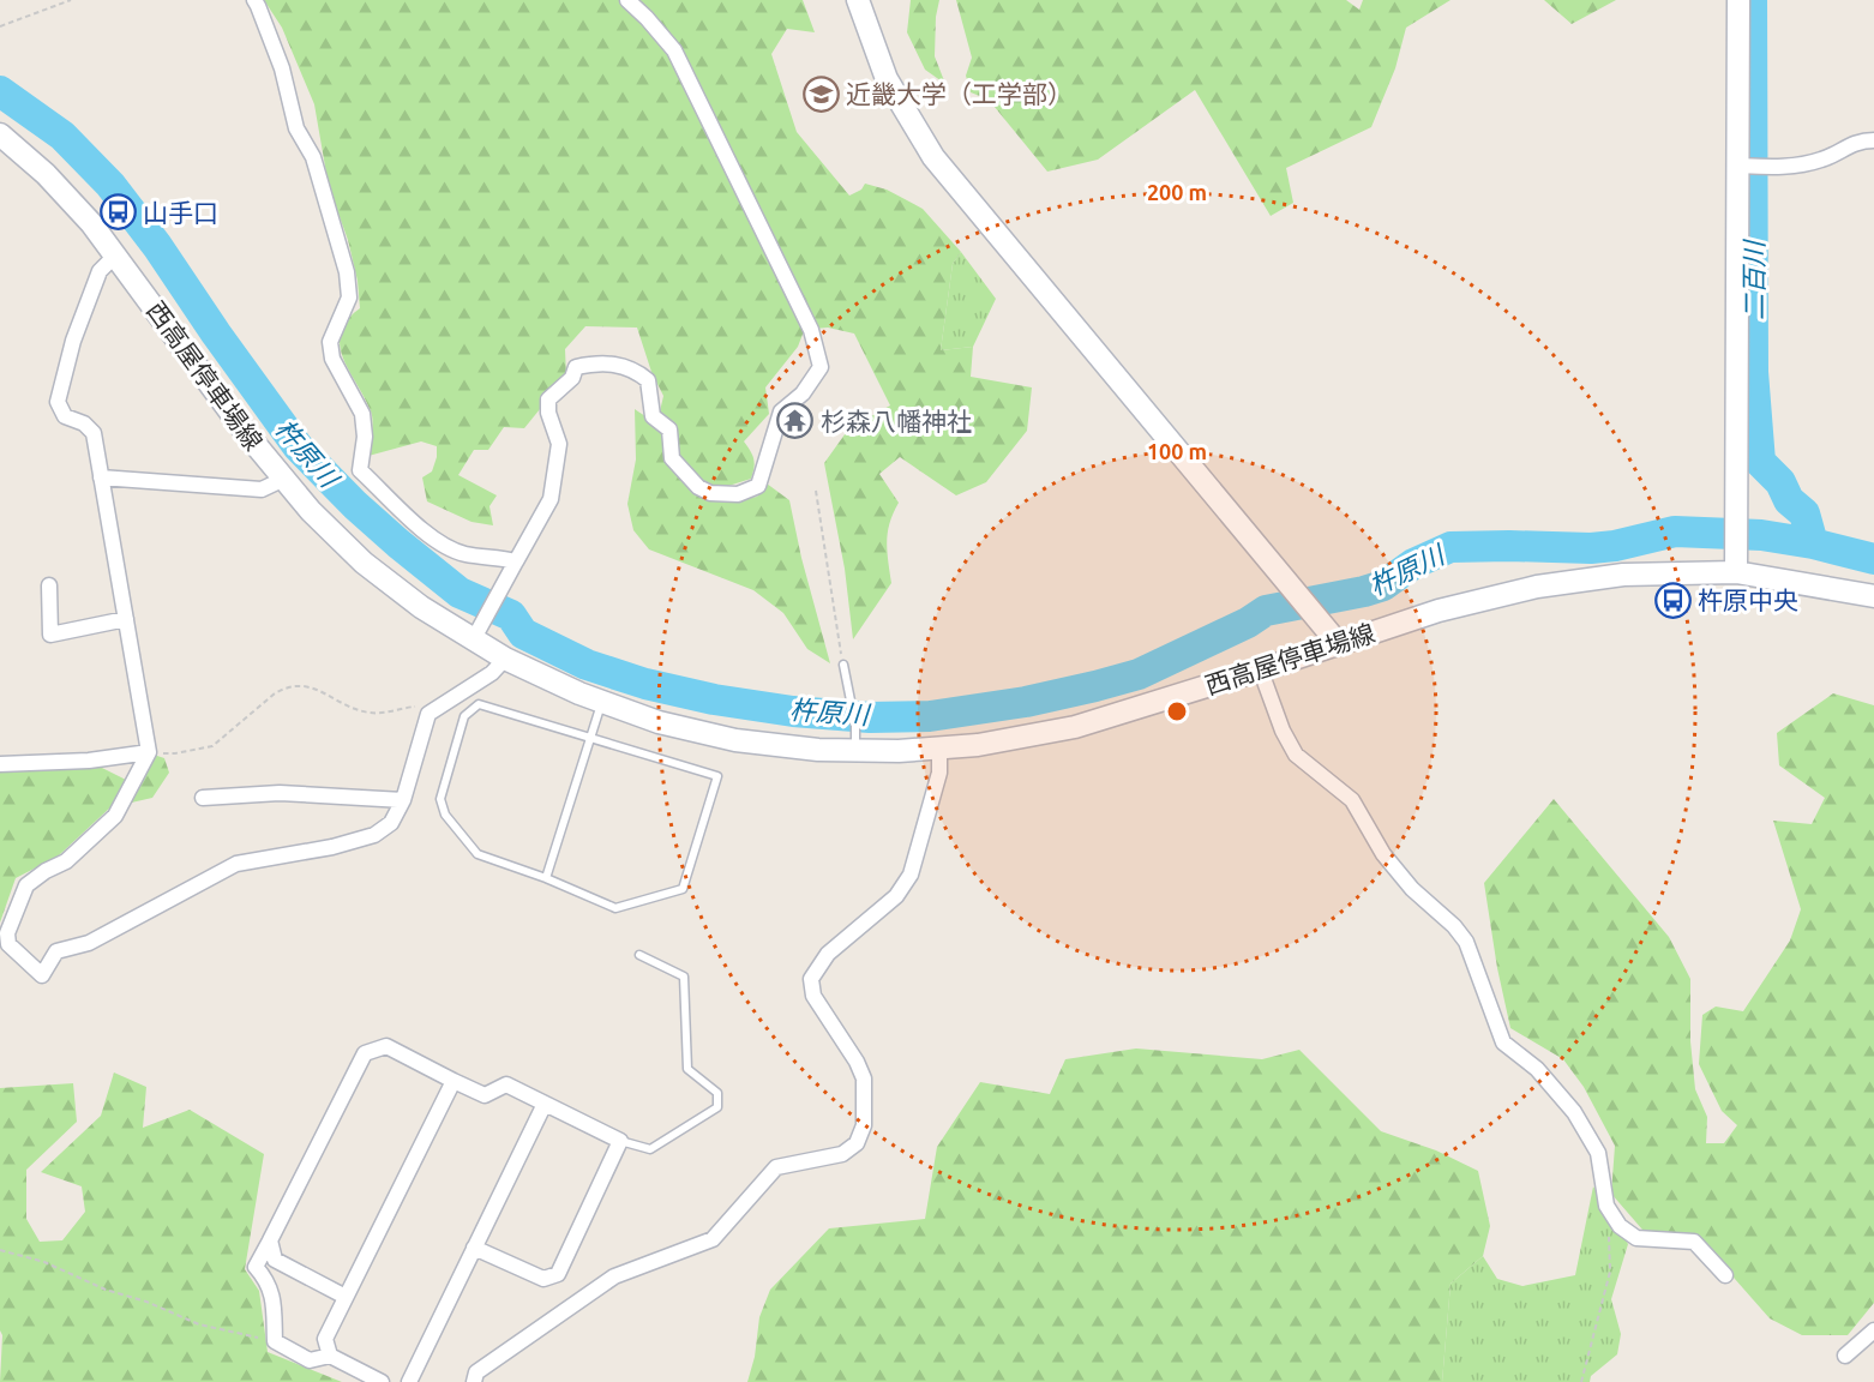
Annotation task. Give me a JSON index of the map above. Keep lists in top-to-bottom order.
{
  "streets": {
    "main road": ["西高屋停車場線"]
  },
  "water": ["二百川", "杵原川"],
  "places": {
    "school or university": ["近畿大学（工学部）"],
    "bus stop": ["山手口", "杵原中央"],
    "temple": ["杉森八幡神社"]
  },
  "rings": ["200 m", "100 m"]
}
